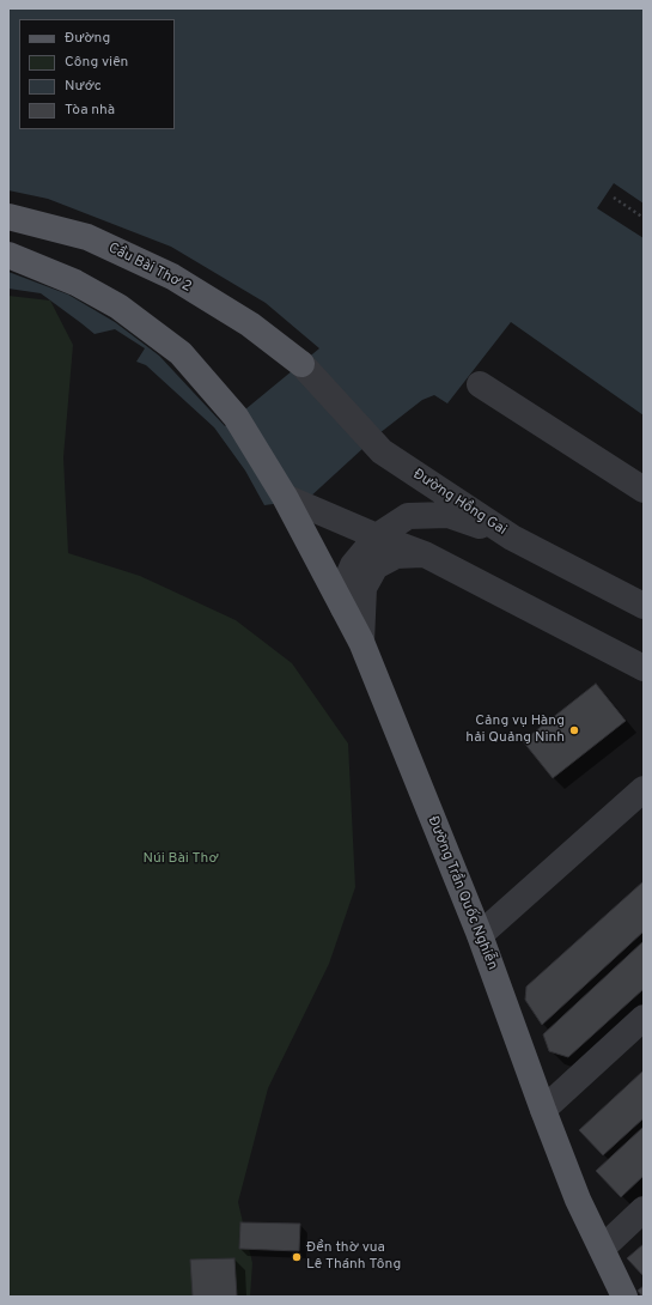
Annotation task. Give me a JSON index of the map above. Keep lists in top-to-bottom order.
{
  "streets": {
    "main road": ["Cầu Bài Thơ 2", "Đường Trần Quốc Nghiễn"],
    "street": ["Đường Hồng Gai"]
  },
  "crossings": [
    ["Cầu Bài Thơ 2", "Đường Hồng Gai"]
  ],
  "parks": ["Núi Bài Thơ"],
  "places": ["Cảng vụ Hàng hải Quảng Ninh", "Đền thờ vua Lê Thánh Tông"],
  "legend": [
    "Đường",
    "Công viên",
    "Nước",
    "Tòa nhà"
  ]
}
